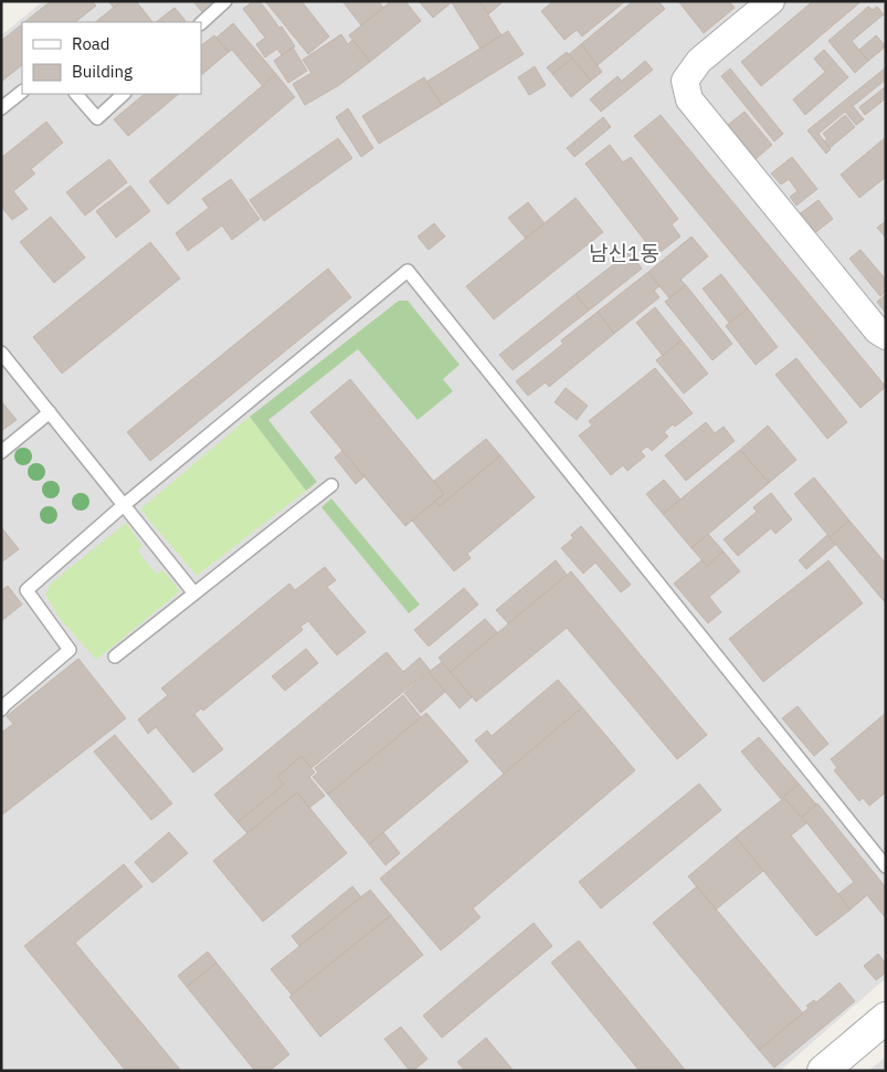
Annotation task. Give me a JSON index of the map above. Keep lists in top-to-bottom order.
{
  "districts": ["남신1동"],
  "legend": ["Road", "Building"]
}
